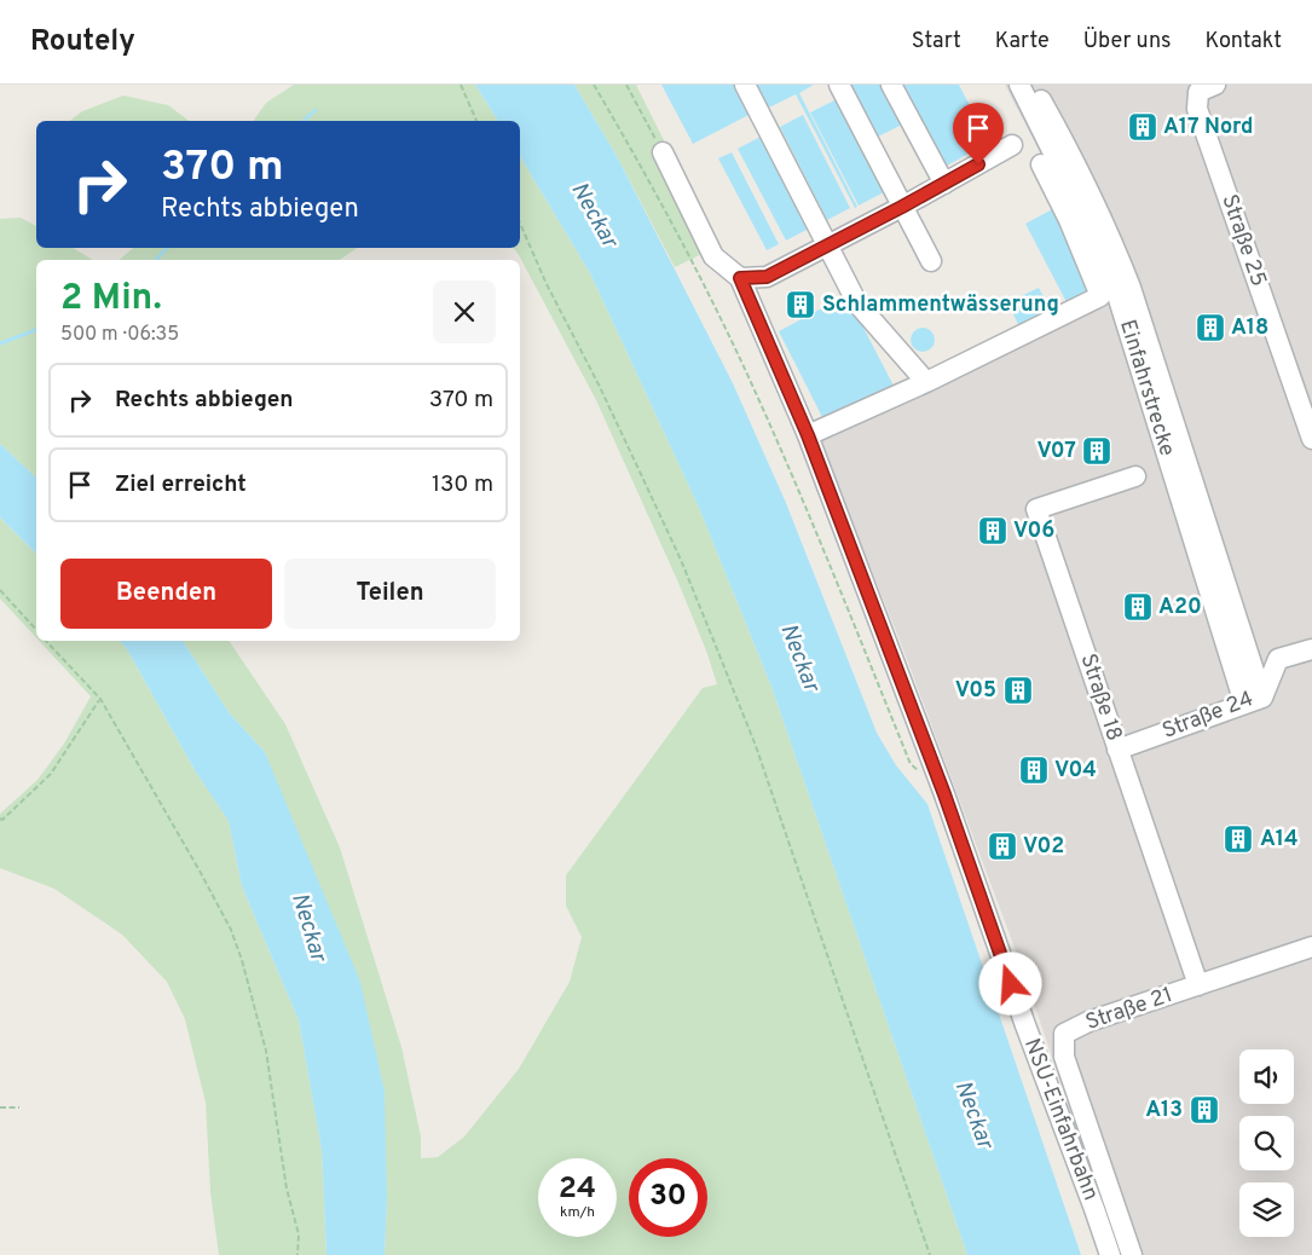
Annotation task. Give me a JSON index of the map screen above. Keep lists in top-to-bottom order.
{
  "streets": {
    "street": [
      "Straße 25",
      "Einfahrstrecke",
      "Straße 18",
      "Straße 24",
      "Straße 21",
      "NSU-Einfahrbahn"
    ]
  },
  "crossings": [
    ["Einfahrstrecke", "Straße 24"],
    ["Straße 18", "Straße 24"],
    ["Straße 18", "Straße 21"]
  ],
  "water": ["Neckar"],
  "places": {
    "building": [
      "A17 Nord",
      "Schlammentwässerung",
      "A18",
      "V07",
      "V06",
      "A20",
      "V05",
      "V04",
      "A14",
      "V02",
      "A13"
    ]
  },
  "page": {
    "header": "Routely",
    "nav": [
      "Start",
      "Karte",
      "Über uns",
      "Kontakt"
    ],
    "turn": ["370 m", "Rechts abbiegen"],
    "heading": ["2 Min.", "500 m · 06:35"],
    "list": [
      {
        "name": "Rechts abbiegen",
        "value": "370 m"
      },
      {
        "name": "Ziel erreicht",
        "value": "130 m"
      }
    ],
    "buttons": ["Beenden", "Teilen"],
    "speed": "24 km/h",
    "limit": "30"
  }
}
